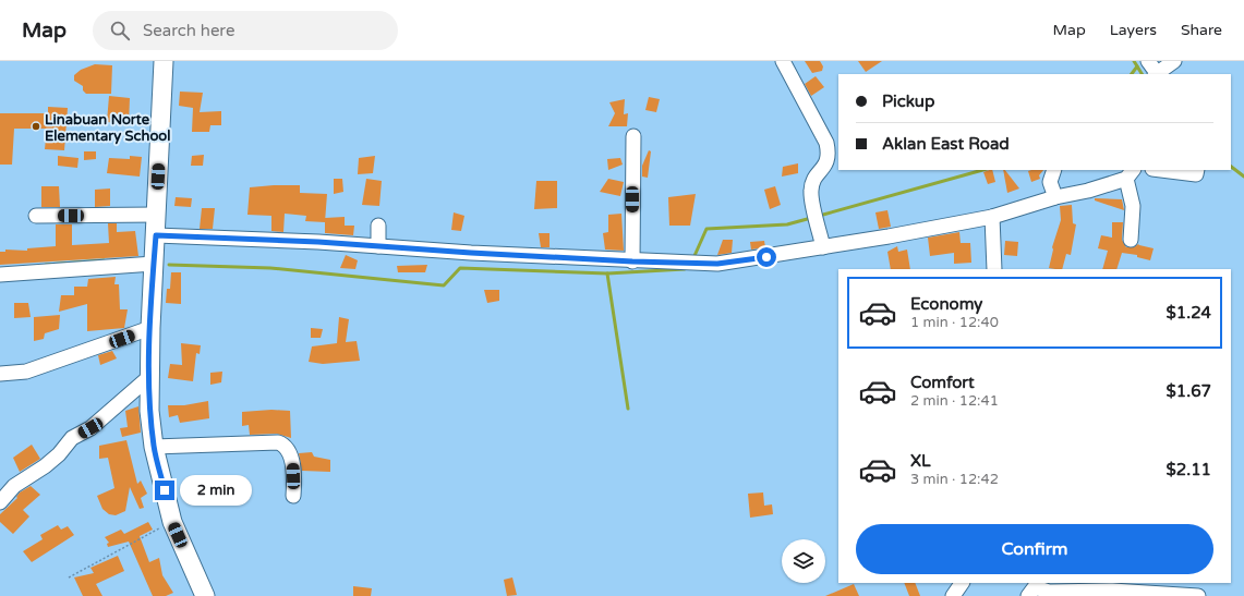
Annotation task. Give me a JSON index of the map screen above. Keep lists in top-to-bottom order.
{
  "places": ["Linabuan Norte Elementary School"],
  "page": {
    "header": "Map",
    "search": "Search here",
    "nav": ["Map", "Layers", "Share"],
    "banner": ["Pickup", "Aklan East Road"],
    "list": [
      {
        "name": "Economy",
        "note": "1 min · 12:40",
        "value": "$1.24"
      },
      {
        "name": "Comfort",
        "note": "2 min · 12:41",
        "value": "$1.67"
      },
      {
        "name": "XL",
        "note": "3 min · 12:42",
        "value": "$2.11"
      }
    ],
    "bubble": "2 min",
    "buttons": "Confirm"
  }
}
